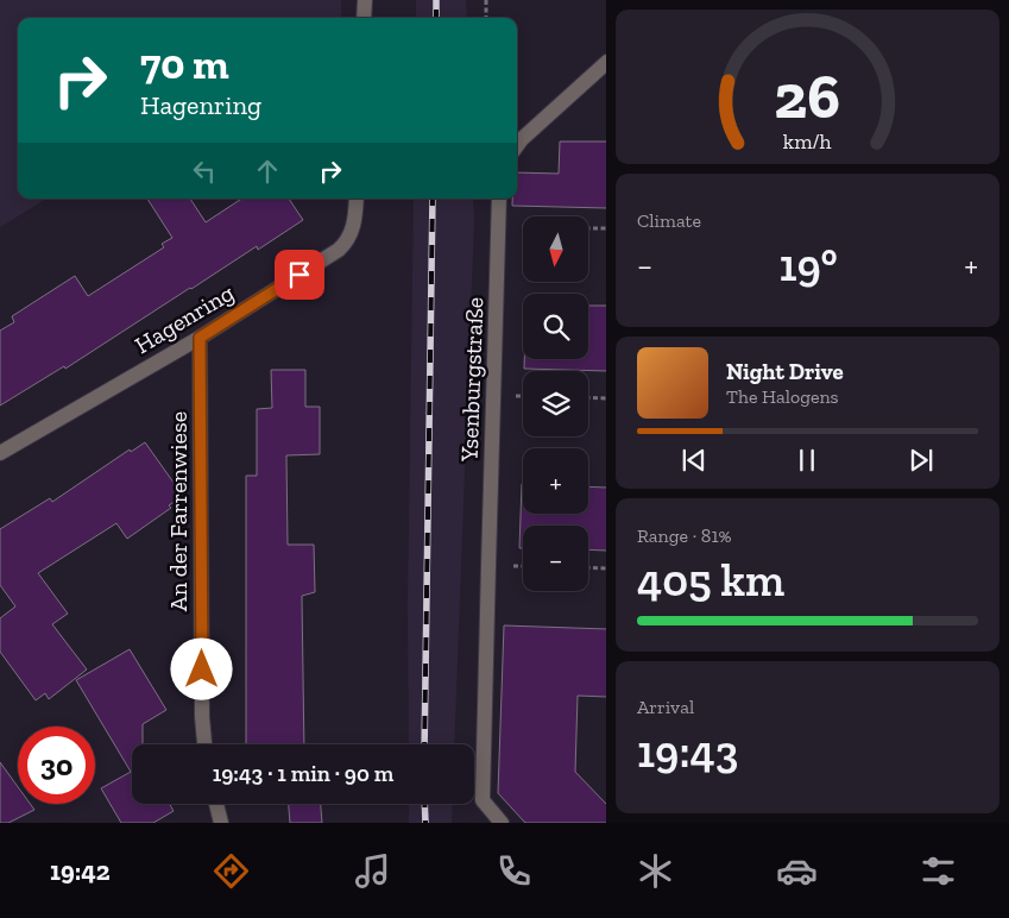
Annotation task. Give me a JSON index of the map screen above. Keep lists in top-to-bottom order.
{
  "streets": {
    "street": ["Hagenring", "Ysenburgstraße", "An der Farrenwiese"]
  },
  "crossings": [
    ["Hagenring", "An der Farrenwiese"]
  ],
  "north": "bottom",
  "page": {
    "turn": ["70 m", "Hagenring"],
    "tile": [
      "Climate",
      ["Range · 81%", "405 km"],
      ["Arrival", "19:43"]
    ],
    "map_buttons": ["+", "−"],
    "heat": ["−", "19°", "+"],
    "song": ["Night Drive", "The Halogens"],
    "limit": "30",
    "trip": "19:43 · 1 min · 90 m",
    "tabs": "19:42",
    "gauge": ["26", "km/h"]
  }
}
